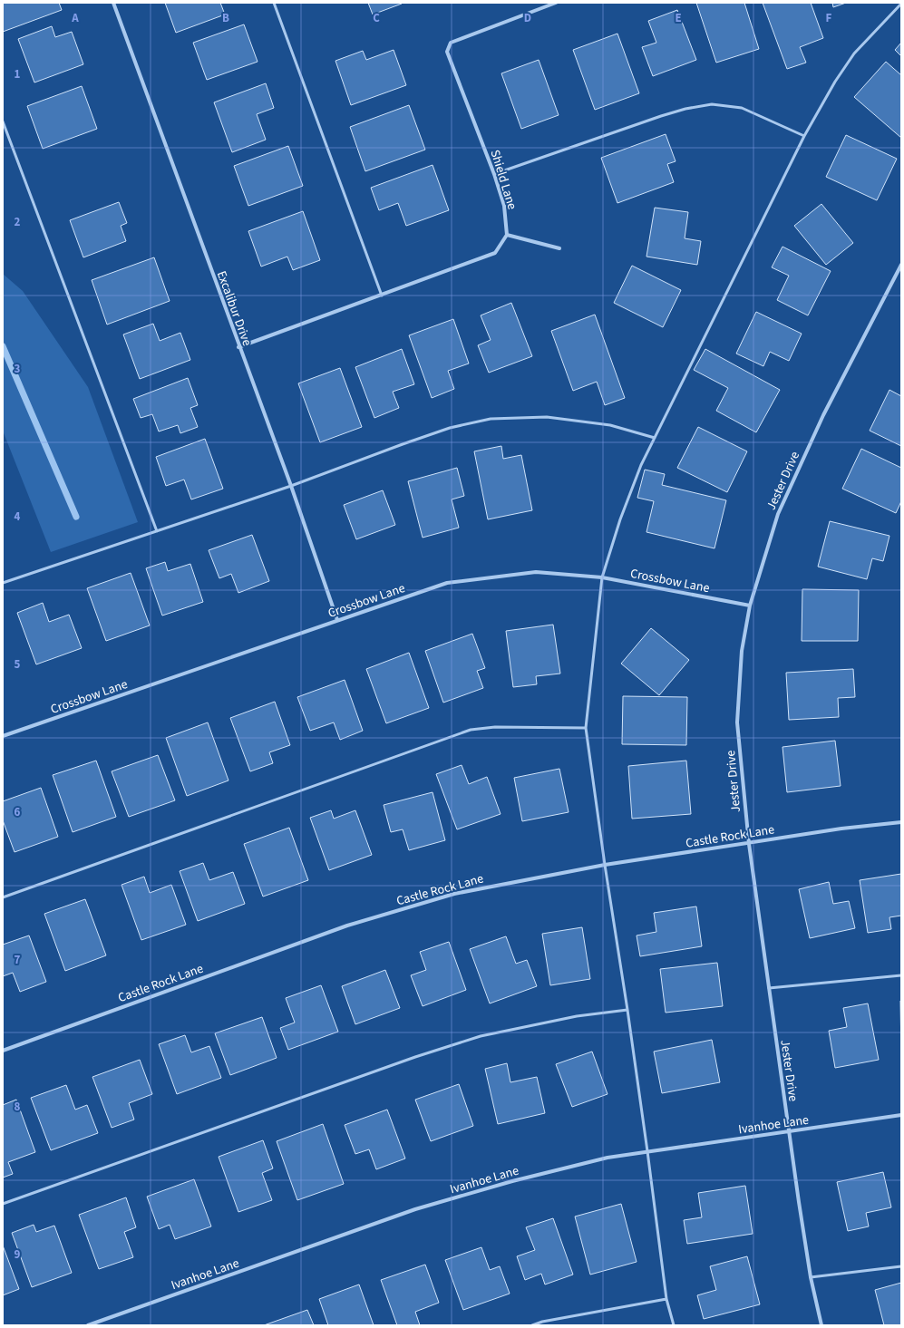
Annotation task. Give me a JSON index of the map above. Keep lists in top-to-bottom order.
{
  "streets": {
    "street": [
      "Shield Lane",
      "Excalibur Drive",
      "Jester Drive",
      "Crossbow Lane",
      "Castle Rock Lane",
      "Ivanhoe Lane"
    ]
  },
  "crossings": [
    ["Excalibur Drive", "Crossbow Lane"],
    ["Jester Drive", "Crossbow Lane"],
    ["Jester Drive", "Castle Rock Lane"],
    ["Jester Drive", "Ivanhoe Lane"]
  ],
  "grid": {
    "columns": [
      "A",
      "B",
      "C",
      "D",
      "E",
      "F"
    ],
    "rows": [
      "1",
      "2",
      "3",
      "4",
      "5",
      "6",
      "7",
      "8",
      "9"
    ]
  }
}
